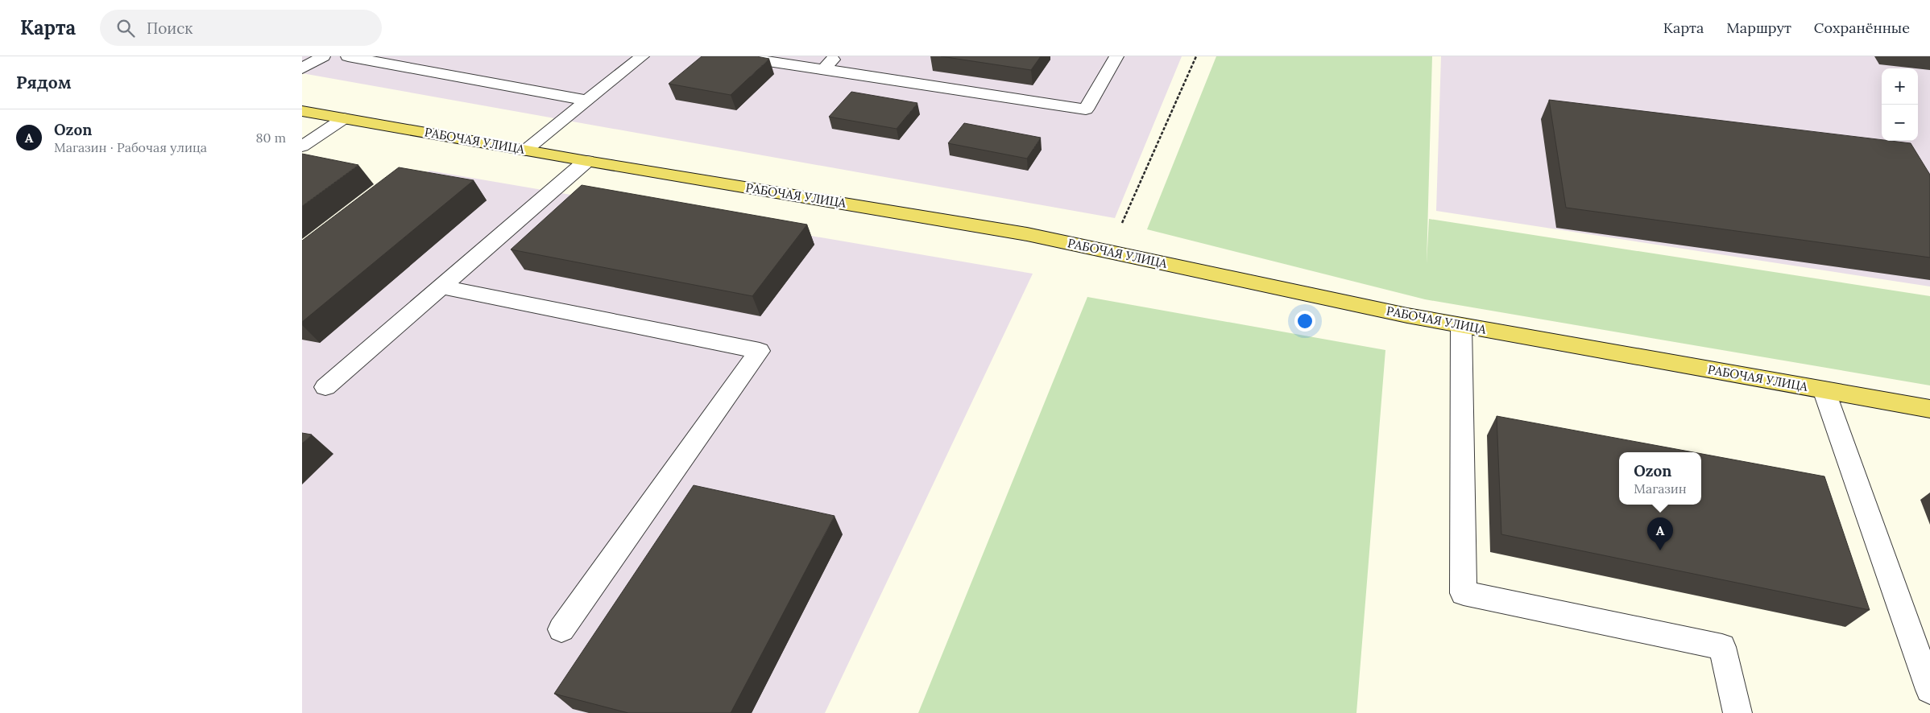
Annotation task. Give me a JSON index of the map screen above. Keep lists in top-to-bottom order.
{
  "streets": {
    "main road": ["РАБОЧАЯ УЛИЦА"]
  },
  "page": {
    "header": "Карта",
    "search": "Поиск",
    "nav": ["Карта", "Маршрут", "Сохранённые"],
    "heading": "Рядом",
    "map_buttons": ["+", "−"],
    "list": [
      {
        "mark": "A",
        "name": "Ozon",
        "note": "Магазин · Рабочая улица",
        "value": "80 m"
      }
    ],
    "popup": ["Ozon", "Магазин"],
    "pins": "A"
  }
}
